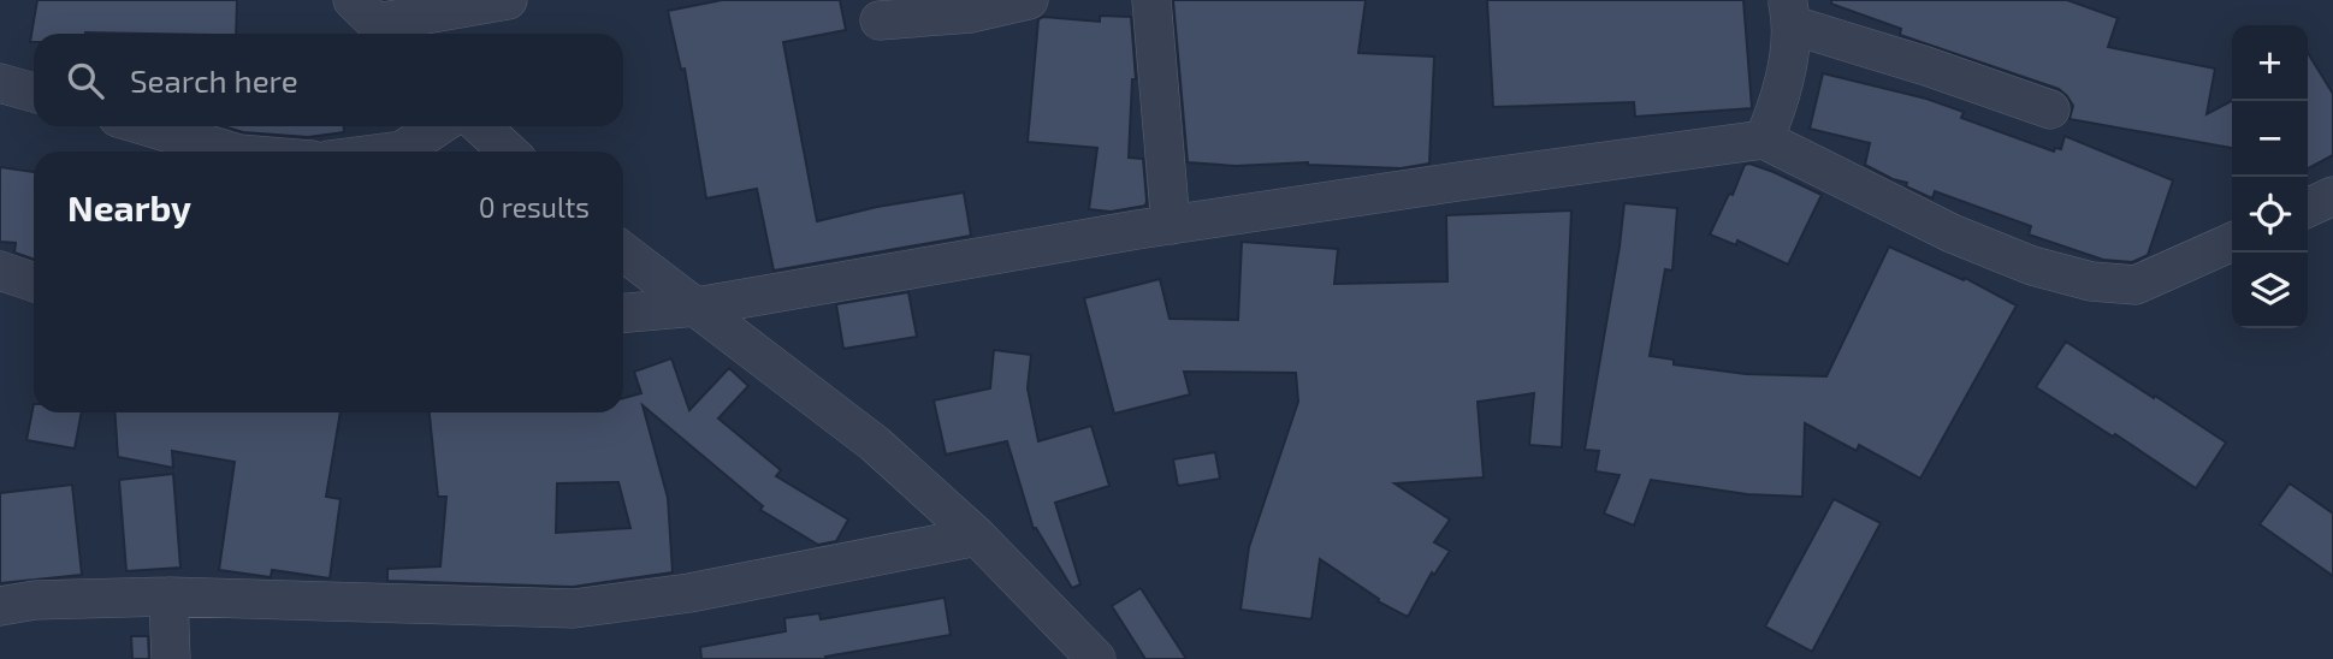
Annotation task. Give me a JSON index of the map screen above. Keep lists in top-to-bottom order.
{
  "page": {
    "map_buttons": ["+", "−"],
    "search": "Search here",
    "heading": ["Nearby", "0 results"]
  }
}
